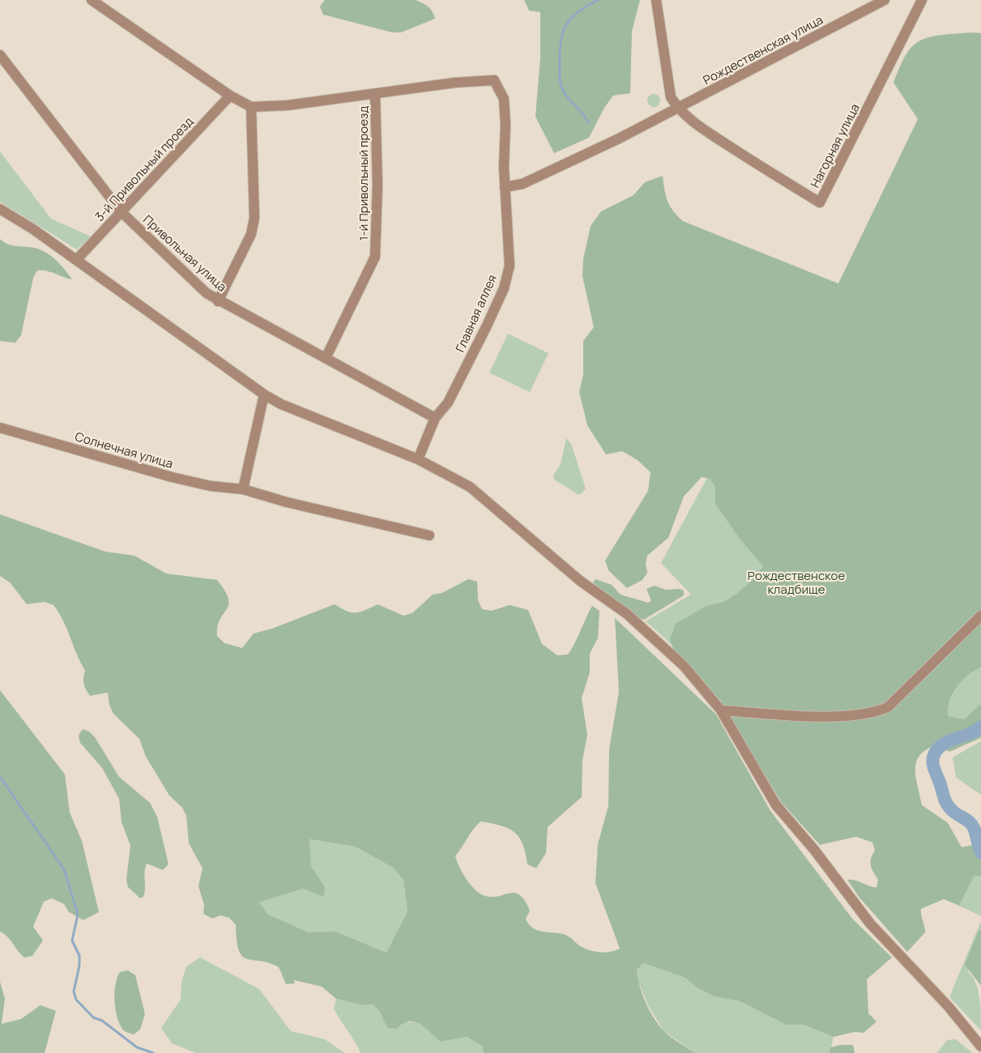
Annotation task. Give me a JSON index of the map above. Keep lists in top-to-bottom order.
{
  "streets": {
    "street": [
      "Рождественская улица",
      "Нагорная улица",
      "3-й Привольный проезд",
      "1-й Привольный проезд",
      "Привольная улица",
      "Главная аллея",
      "Солнечная улица"
    ]
  },
  "crossings": [
    ["Рождественская улица", "Нагорная улица"],
    ["Рождественская улица", "Главная аллея"],
    ["3-й Привольный проезд", "Привольная улица"],
    ["1-й Привольный проезд", "Привольная улица"],
    ["1-й Привольный проезд", "Главная аллея"],
    ["Привольная улица", "Главная аллея"]
  ],
  "parks": ["Рождественское кладбище"]
}
